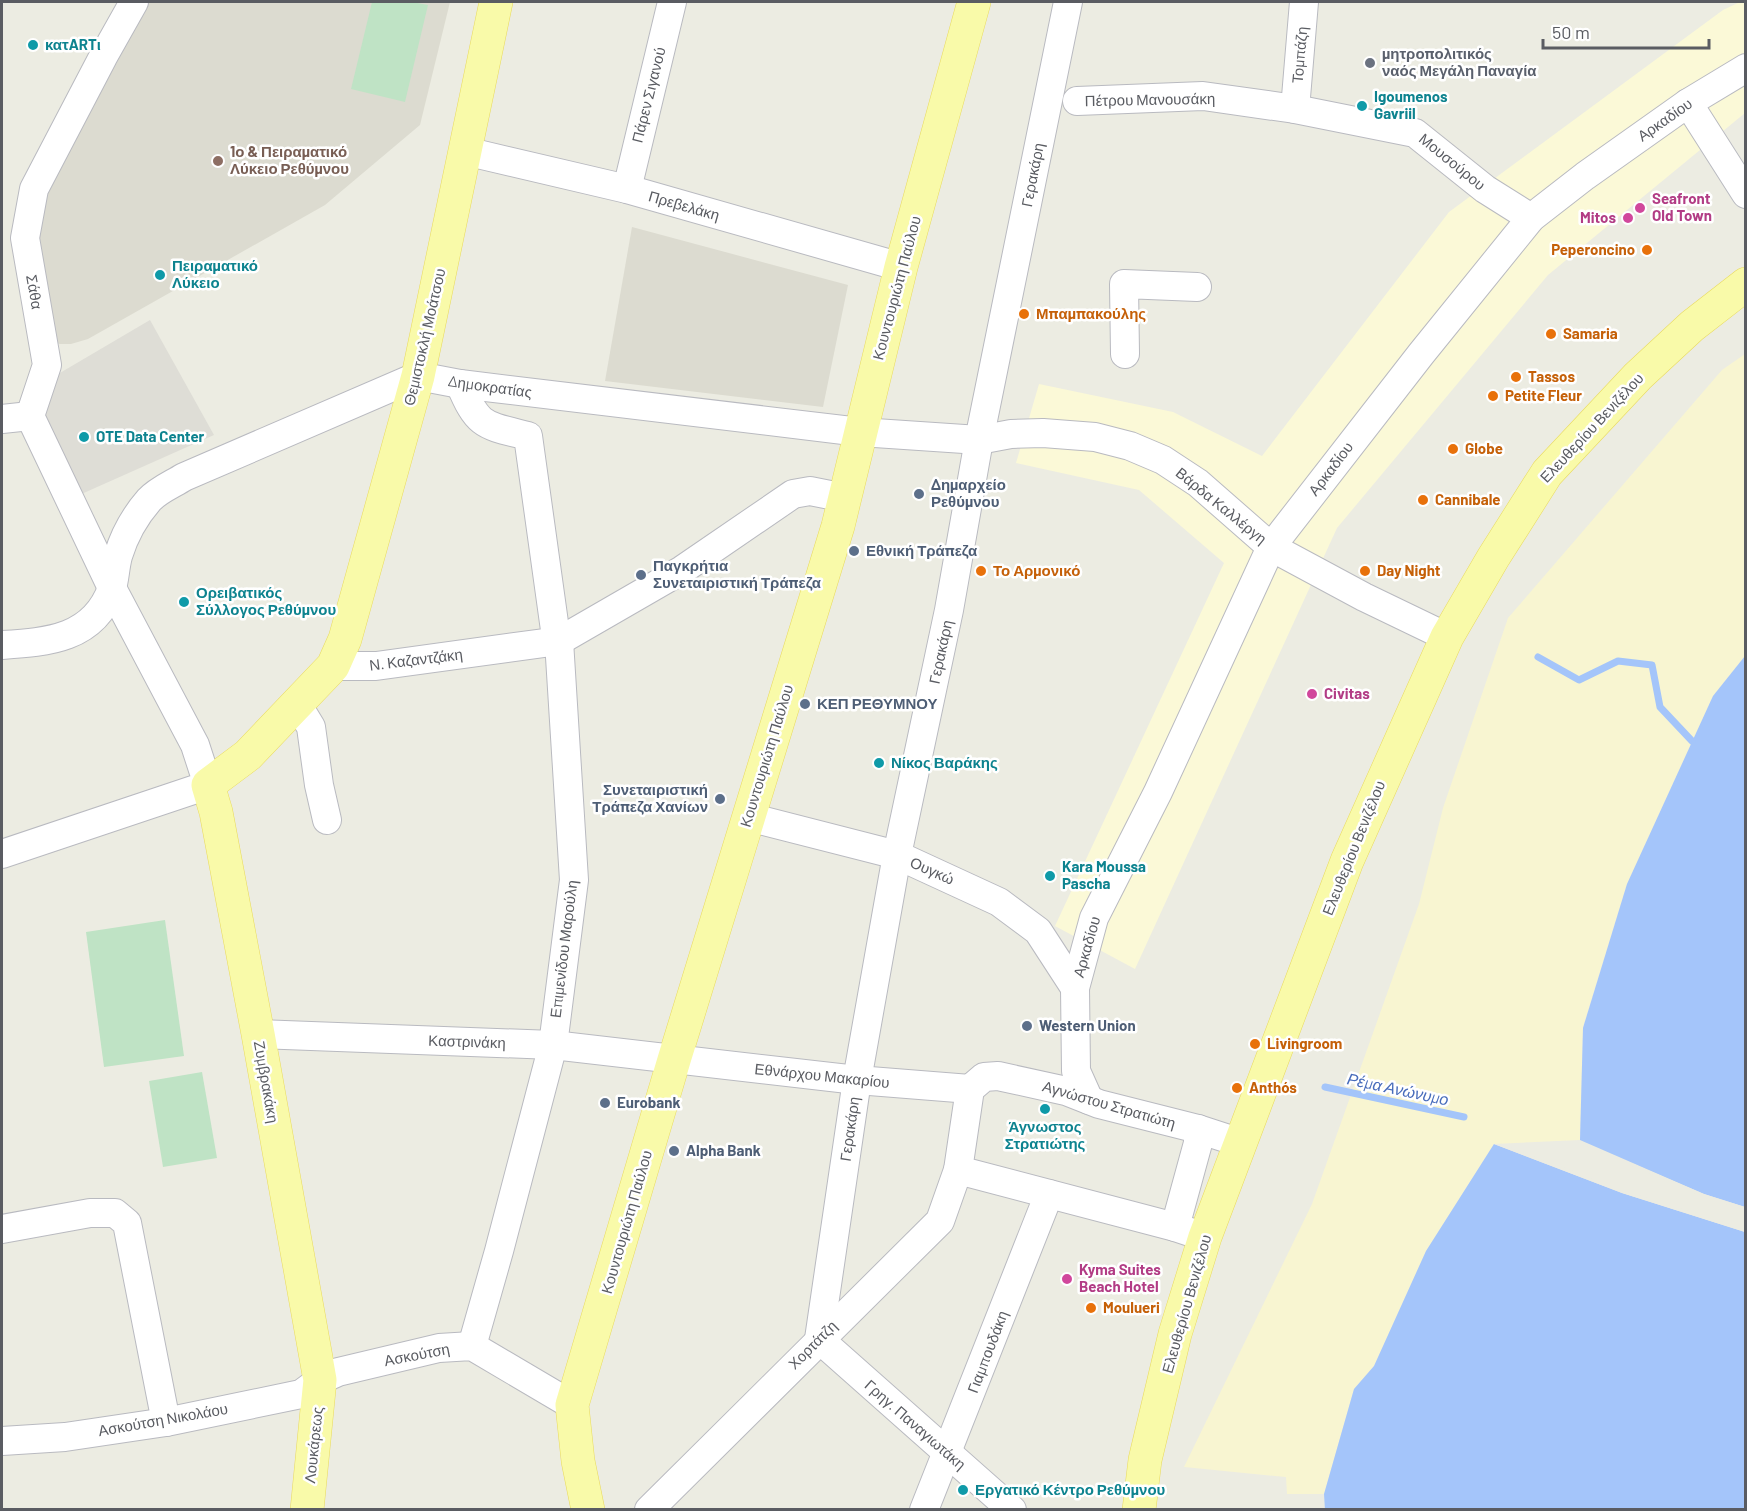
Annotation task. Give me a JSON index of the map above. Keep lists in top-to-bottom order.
{
  "streets": {
    "main road": [
      "Κουντουριώτη Παύλου",
      "Θεμιστοκλή Μοάτσου",
      "Ελευθερίου Βενιζέλου",
      "Ζυμβρακάκη",
      "Λουκάρεως"
    ],
    "street": [
      "Τομπάζη",
      "Πάρεν Σιγανού",
      "Πέτρου Μανουσάκη",
      "Αρκαδίου",
      "Μουσούρου",
      "Γερακάρη",
      "Πρεβελάκη",
      "Σάθα",
      "Δημοκρατίας",
      "Βάρδα Καλλέργη",
      "Ν. Καζαντζάκη",
      "Ουγκώ",
      "Επιμενίδου Μαρούλη",
      "Καστρινάκη",
      "Εθνάρχου Μακαρίου",
      "Αγνώστου Στρατιώτη",
      "Χορτάτζη",
      "Γιαμπουδάκη",
      "Ασκούτση",
      "Ασκούτση Νικολάου",
      "Γρηγ. Παναγιωτάκη"
    ]
  },
  "crossings": [
    ["Τομπάζη", "Πέτρου Μανουσάκη"],
    ["Τομπάζη", "Μουσούρου"],
    ["Πάρεν Σιγανού", "Πρεβελάκη"],
    ["Πέτρου Μανουσάκη", "Μουσούρου"],
    ["Αρκαδίου", "Μουσούρου"],
    ["Αρκαδίου", "Βάρδα Καλλέργη"],
    ["Αρκαδίου", "Ουγκώ"],
    ["Αρκαδίου", "Αγνώστου Στρατιώτη"],
    ["Γερακάρη", "Δημοκρατίας"],
    ["Γερακάρη", "Βάρδα Καλλέργη"],
    ["Γερακάρη", "Ουγκώ"],
    ["Γερακάρη", "Εθνάρχου Μακαρίου"],
    ["Γερακάρη", "Χορτάτζη"],
    ["Γερακάρη", "Γρηγ. Παναγιωτάκη"],
    ["Πρεβελάκη", "Κουντουριώτη Παύλου"],
    ["Πρεβελάκη", "Θεμιστοκλή Μοάτσου"],
    ["Κουντουριώτη Παύλου", "Δημοκρατίας"],
    ["Κουντουριώτη Παύλου", "Ν. Καζαντζάκη"],
    ["Κουντουριώτη Παύλου", "Ουγκώ"],
    ["Κουντουριώτη Παύλου", "Καστρινάκη"],
    ["Κουντουριώτη Παύλου", "Εθνάρχου Μακαρίου"],
    ["Κουντουριώτη Παύλου", "Ασκούτση"],
    ["Θεμιστοκλή Μοάτσου", "Δημοκρατίας"],
    ["Θεμιστοκλή Μοάτσου", "Ν. Καζαντζάκη"],
    ["Δημοκρατίας", "Βάρδα Καλλέργη"],
    ["Δημοκρατίας", "Επιμενίδου Μαρούλη"],
    ["Ελευθερίου Βενιζέλου", "Βάρδα Καλλέργη"],
    ["Ελευθερίου Βενιζέλου", "Αγνώστου Στρατιώτη"],
    ["Ν. Καζαντζάκη", "Επιμενίδου Μαρούλη"],
    ["Επιμενίδου Μαρούλη", "Καστρινάκη"],
    ["Επιμενίδου Μαρούλη", "Ασκούτση"],
    ["Καστρινάκη", "Εθνάρχου Μακαρίου"],
    ["Καστρινάκη", "Ζυμβρακάκη"],
    ["Εθνάρχου Μακαρίου", "Αγνώστου Στρατιώτη"],
    ["Ζυμβρακάκη", "Ασκούτση"],
    ["Ζυμβρακάκη", "Ασκούτση Νικολάου"],
    ["Ζυμβρακάκη", "Λουκάρεως"],
    ["Χορτάτζη", "Γρηγ. Παναγιωτάκη"],
    ["Γιαμπουδάκη", "Γρηγ. Παναγιωτάκη"],
    ["Ασκούτση", "Ασκούτση Νικολάου"],
    ["Ασκούτση", "Λουκάρεως"],
    ["Ασκούτση Νικολάου", "Λουκάρεως"]
  ],
  "water": ["Ρέμα Ανώνυμο"],
  "places": [
    "κατARTι",
    "μητροπολιτικός ναός Μεγάλη Παναγία",
    "Igoumenos Gavriil",
    "1ο & Πειραματικό Λύκειο Ρεθύμνου",
    "Seafront Old Town",
    "Mitos",
    "Peperoncino",
    "Πειραματικό Λύκειο",
    "Μπαμπακούλης",
    "Samaria",
    "Tassos",
    "Petite Fleur",
    "OTE Data Center",
    "Globe",
    "Δημαρχείο Ρεθύμνου",
    "Cannibale",
    "Εθνική Τράπεζα",
    "Το Αρμονικό",
    "Day Night",
    "Παγκρήτια Συνεταιριστική Τράπεζα",
    "Ορειβατικός Σύλλογος Ρεθύμνου",
    "Civitas",
    "ΚΕΠ ΡΕΘΥΜΝΟΥ",
    "Νίκος Βαράκης",
    "Συνεταιριστική Τράπεζα Χανίων",
    "Kara Moussa Pascha",
    "Western Union",
    "Livingroom",
    "Anthós",
    "Eurobank",
    "Άγνωστος Στρατιώτης",
    "Alpha Bank",
    "Kyma Suites Beach Hotel",
    "Moulueri",
    "Εργατικό Κέντρο Ρεθύμνου"
  ],
  "scale_bar": "50 m"
}
